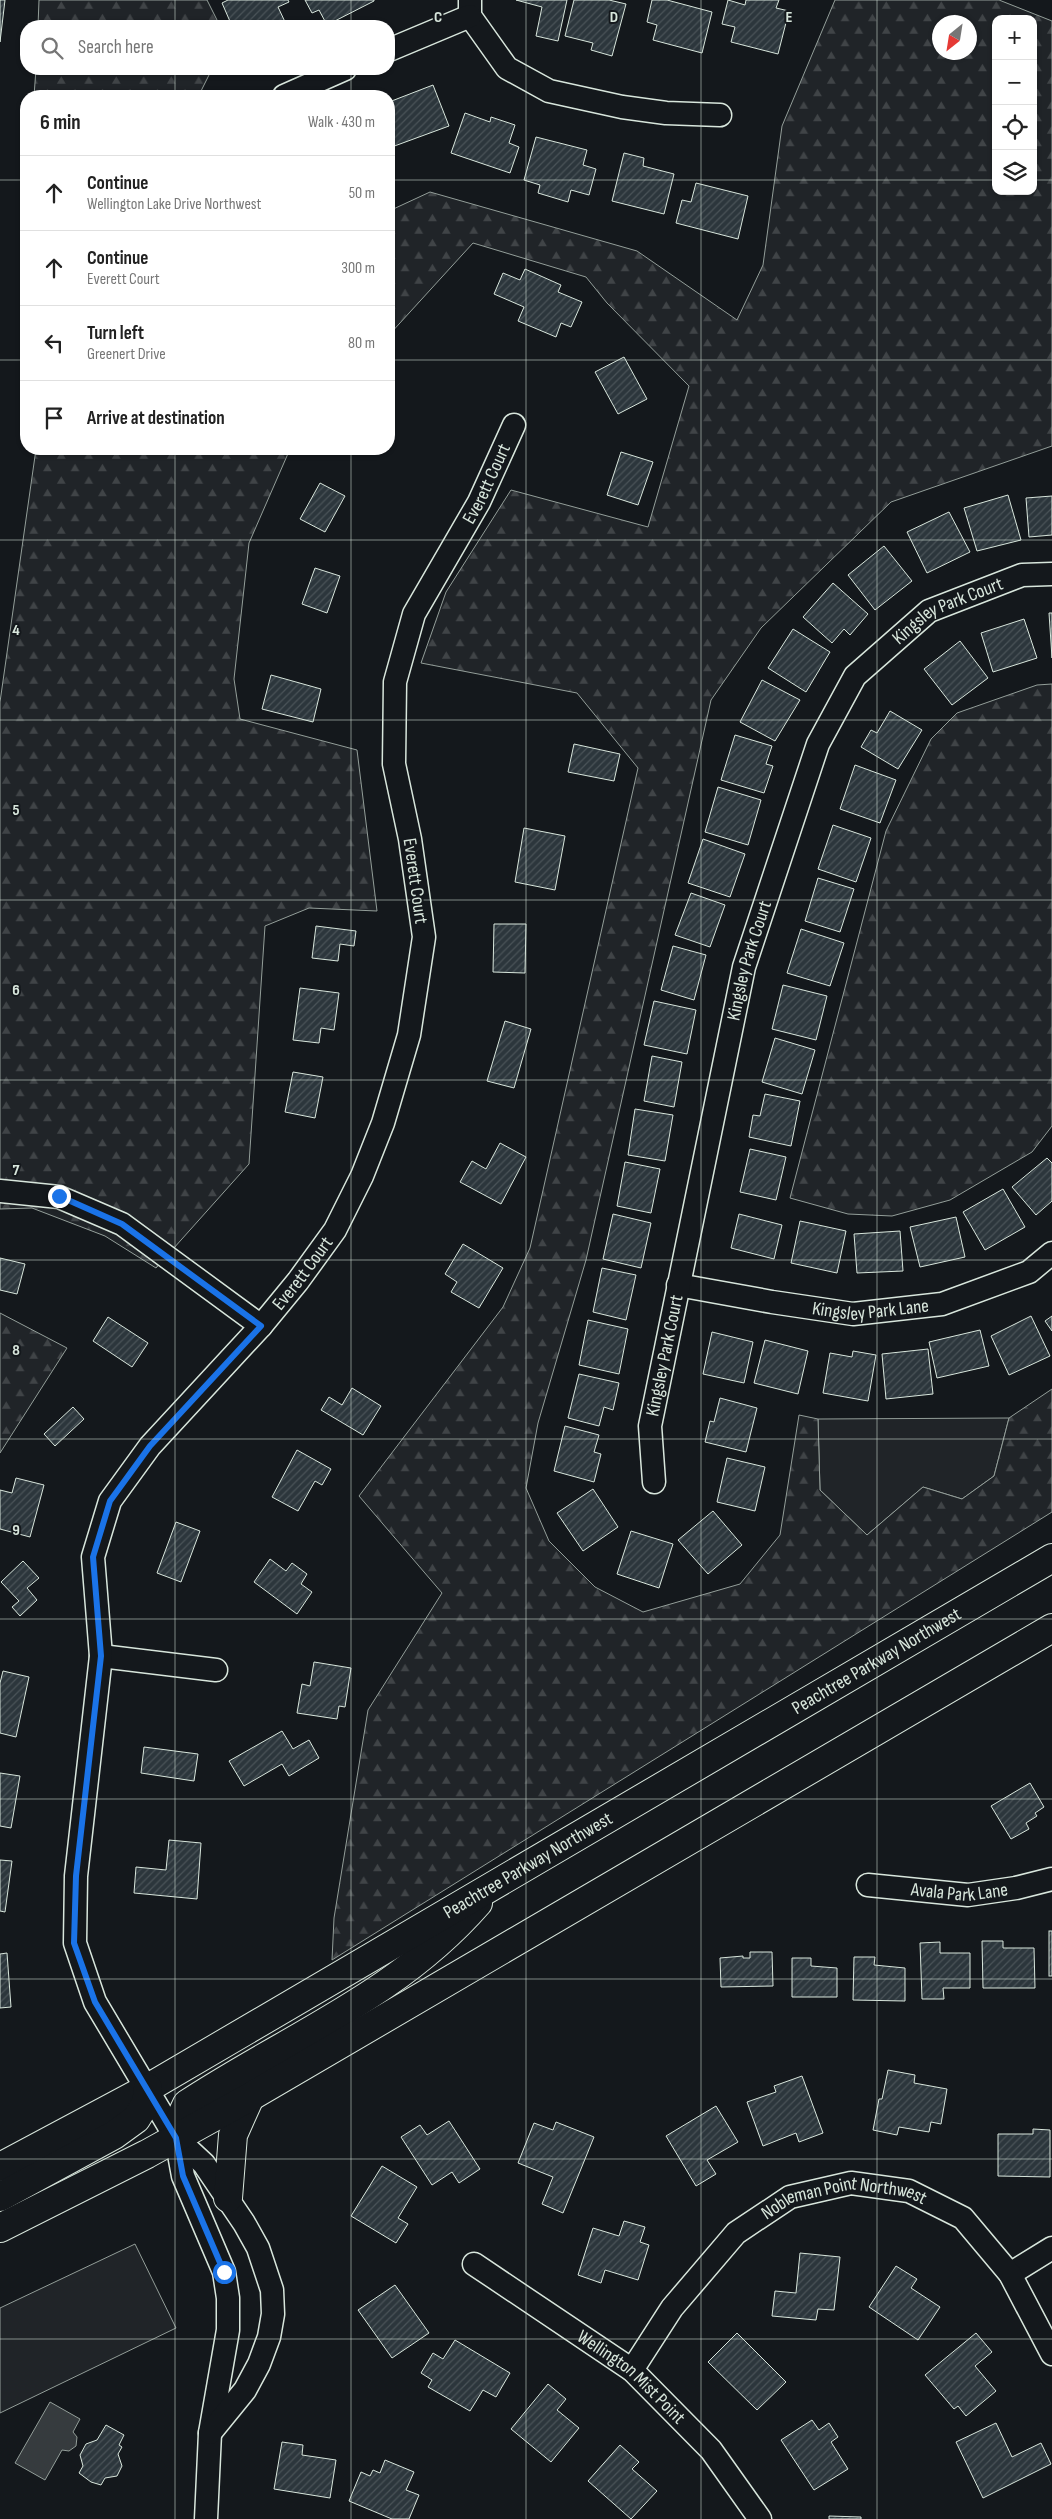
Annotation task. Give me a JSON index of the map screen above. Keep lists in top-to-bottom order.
{
  "streets": {
    "highway": ["Peachtree Parkway Northwest"],
    "street": [
      "Everett Court",
      "Kingsley Park Court",
      "Kingsley Park Lane",
      "Avala Park Lane",
      "Nobleman Point Northwest",
      "Wellington Mist Point"
    ]
  },
  "crossings": [
    ["Everett Court", "Peachtree Parkway Northwest"],
    ["Kingsley Park Court", "Kingsley Park Lane"],
    ["Nobleman Point Northwest", "Wellington Mist Point"]
  ],
  "north": "bottom left",
  "page": {
    "map_buttons": ["+", "−"],
    "search": "Search here",
    "heading": ["6 min", "Walk · 430 m"],
    "list": [
      ["Continue", "Wellington Lake Drive Northwest", "50 m"],
      ["Continue", "Everett Court", "300 m"],
      ["Turn left", "Greenert Drive", "80 m"],
      "Arrive at destination"
    ]
  },
  "grid": {
    "columns": ["C", "D", "E"],
    "rows": [
      "4",
      "5",
      "6",
      "7",
      "8",
      "9"
    ]
  }
}
